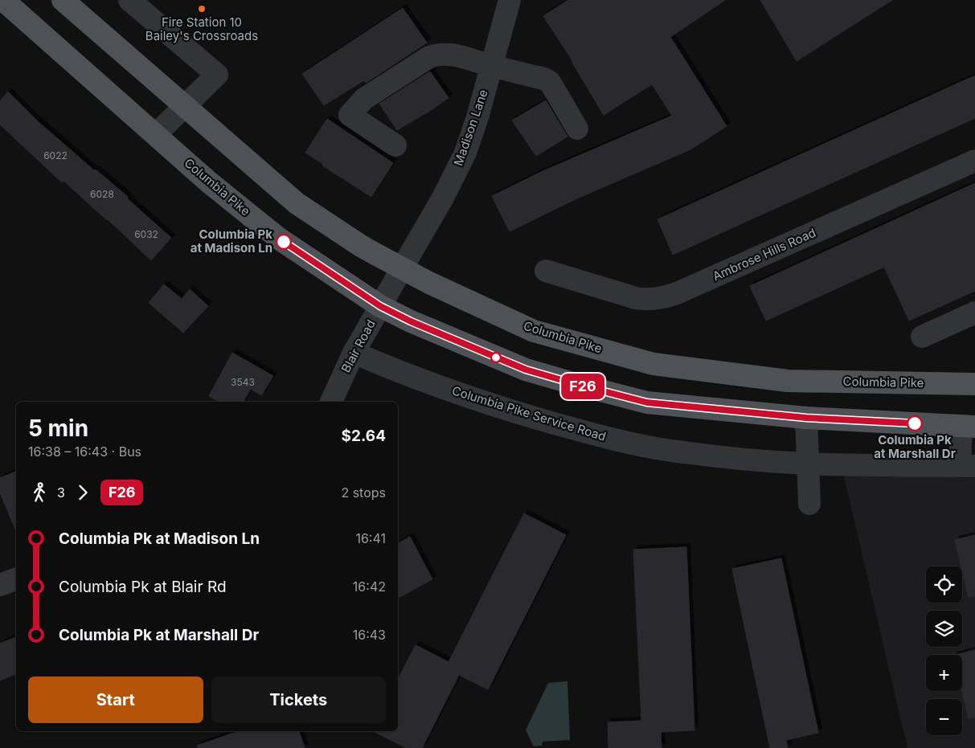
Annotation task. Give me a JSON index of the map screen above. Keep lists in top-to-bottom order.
{
  "streets": {
    "main road": ["Columbia Pike"],
    "street": [
      "Madison Lane",
      "Ambrose Hills Road",
      "Blair Road",
      "Columbia Pike Service Road"
    ]
  },
  "crossings": [
    ["Madison Lane", "Columbia Pike"],
    ["Madison Lane", "Blair Road"],
    ["Columbia Pike", "Blair Road"],
    ["Blair Road", "Columbia Pike Service Road"]
  ],
  "places": ["Fire Station 10 Bailey's Crossroads", "Columbia Pk at Madison Ln", "Columbia Pk at Marshall Dr"],
  "lines": ["bus line F26"],
  "house_numbers": [
    "6022",
    "6028",
    "6032",
    "3543"
  ],
  "page": {
    "on_map": "F26",
    "heading": ["5 min", "16:38 – 16:43 · Bus", "$2.64"],
    "legs": ["3", "F26", "2 stops"],
    "list": [
      {
        "name": "Columbia Pk at Madison Ln",
        "value": "16:41"
      },
      {
        "name": "Columbia Pk at Blair Rd",
        "value": "16:42"
      },
      {
        "name": "Columbia Pk at Marshall Dr",
        "value": "16:43"
      }
    ],
    "map_buttons": ["+", "−"],
    "buttons": ["Start", "Tickets"]
  }
}
